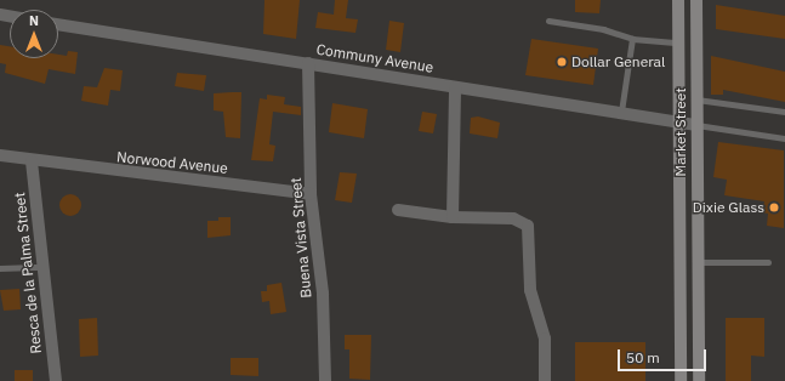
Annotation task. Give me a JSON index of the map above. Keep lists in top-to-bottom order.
{
  "streets": {
    "main road": ["Market Street"],
    "street": [
      "Communy Avenue",
      "Norwood Avenue",
      "Buena Vista Street",
      "Resca de la Palma Street"
    ]
  },
  "crossings": [
    ["Communy Avenue", "Market Street"],
    ["Communy Avenue", "Buena Vista Street"],
    ["Norwood Avenue", "Buena Vista Street"],
    ["Norwood Avenue", "Resca de la Palma Street"]
  ],
  "places": ["Dollar General", "Dixie Glass"],
  "scale_bar": "50 m",
  "north": "top"
}
